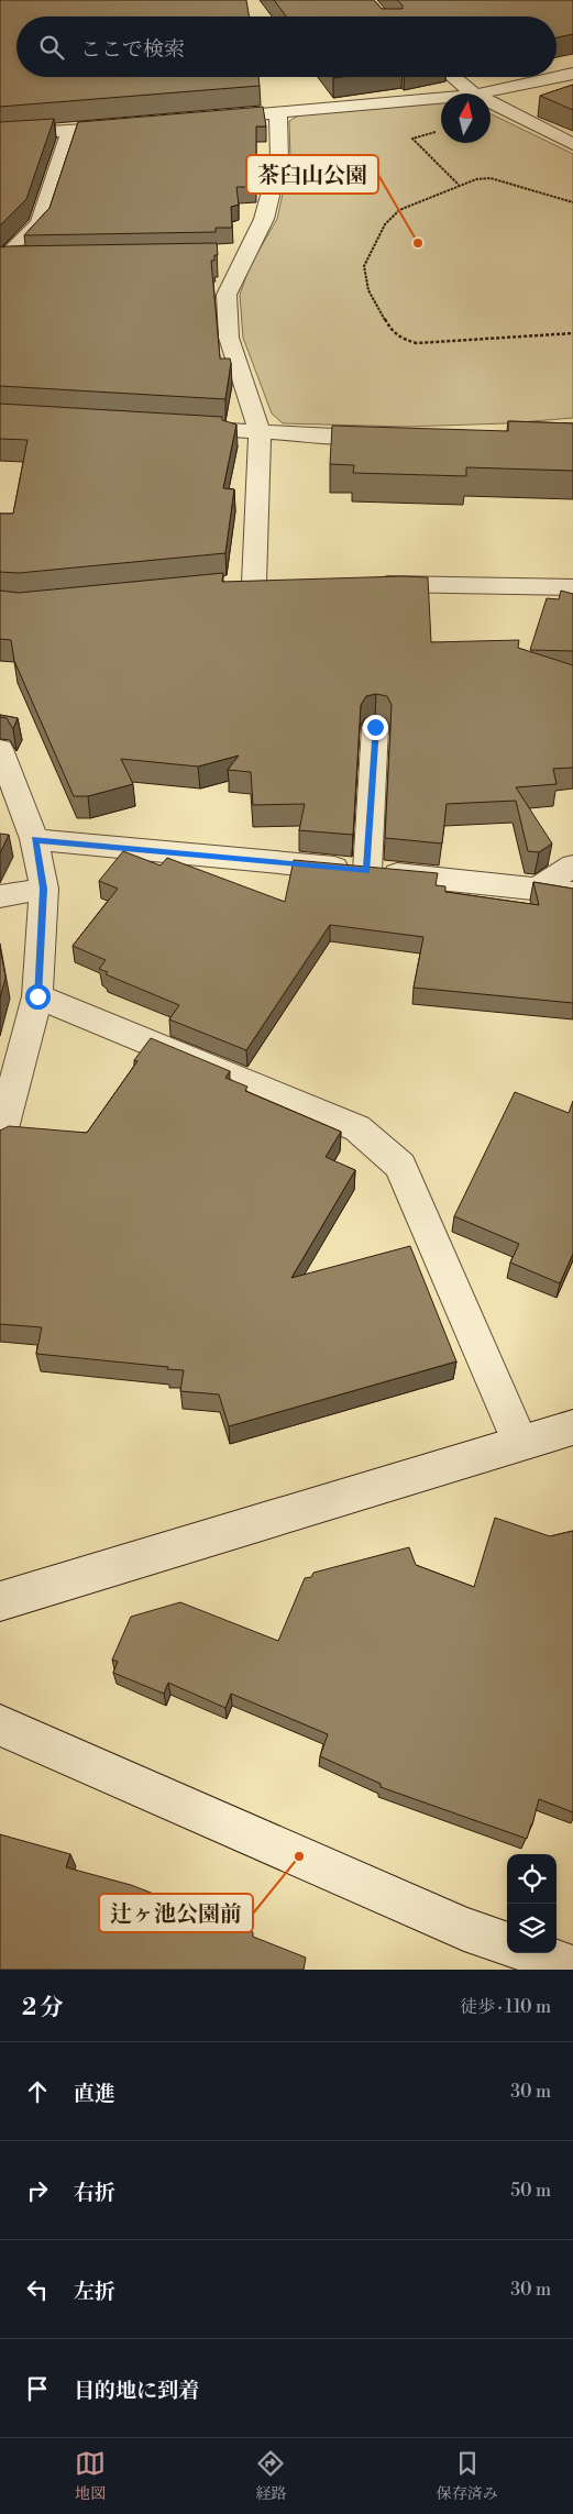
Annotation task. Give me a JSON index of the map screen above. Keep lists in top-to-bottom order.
{
  "places": ["茶臼山公園", "辻ヶ池公園前"],
  "north": "top",
  "page": {
    "search": "ここで検索",
    "heading": ["2 分", "徒歩 · 110 m"],
    "list": [
      ["直進", "30 m"],
      ["右折", "50 m"],
      ["左折", "30 m"],
      "目的地に到着"
    ],
    "nav": ["地図", "経路", "保存済み"]
  }
}
